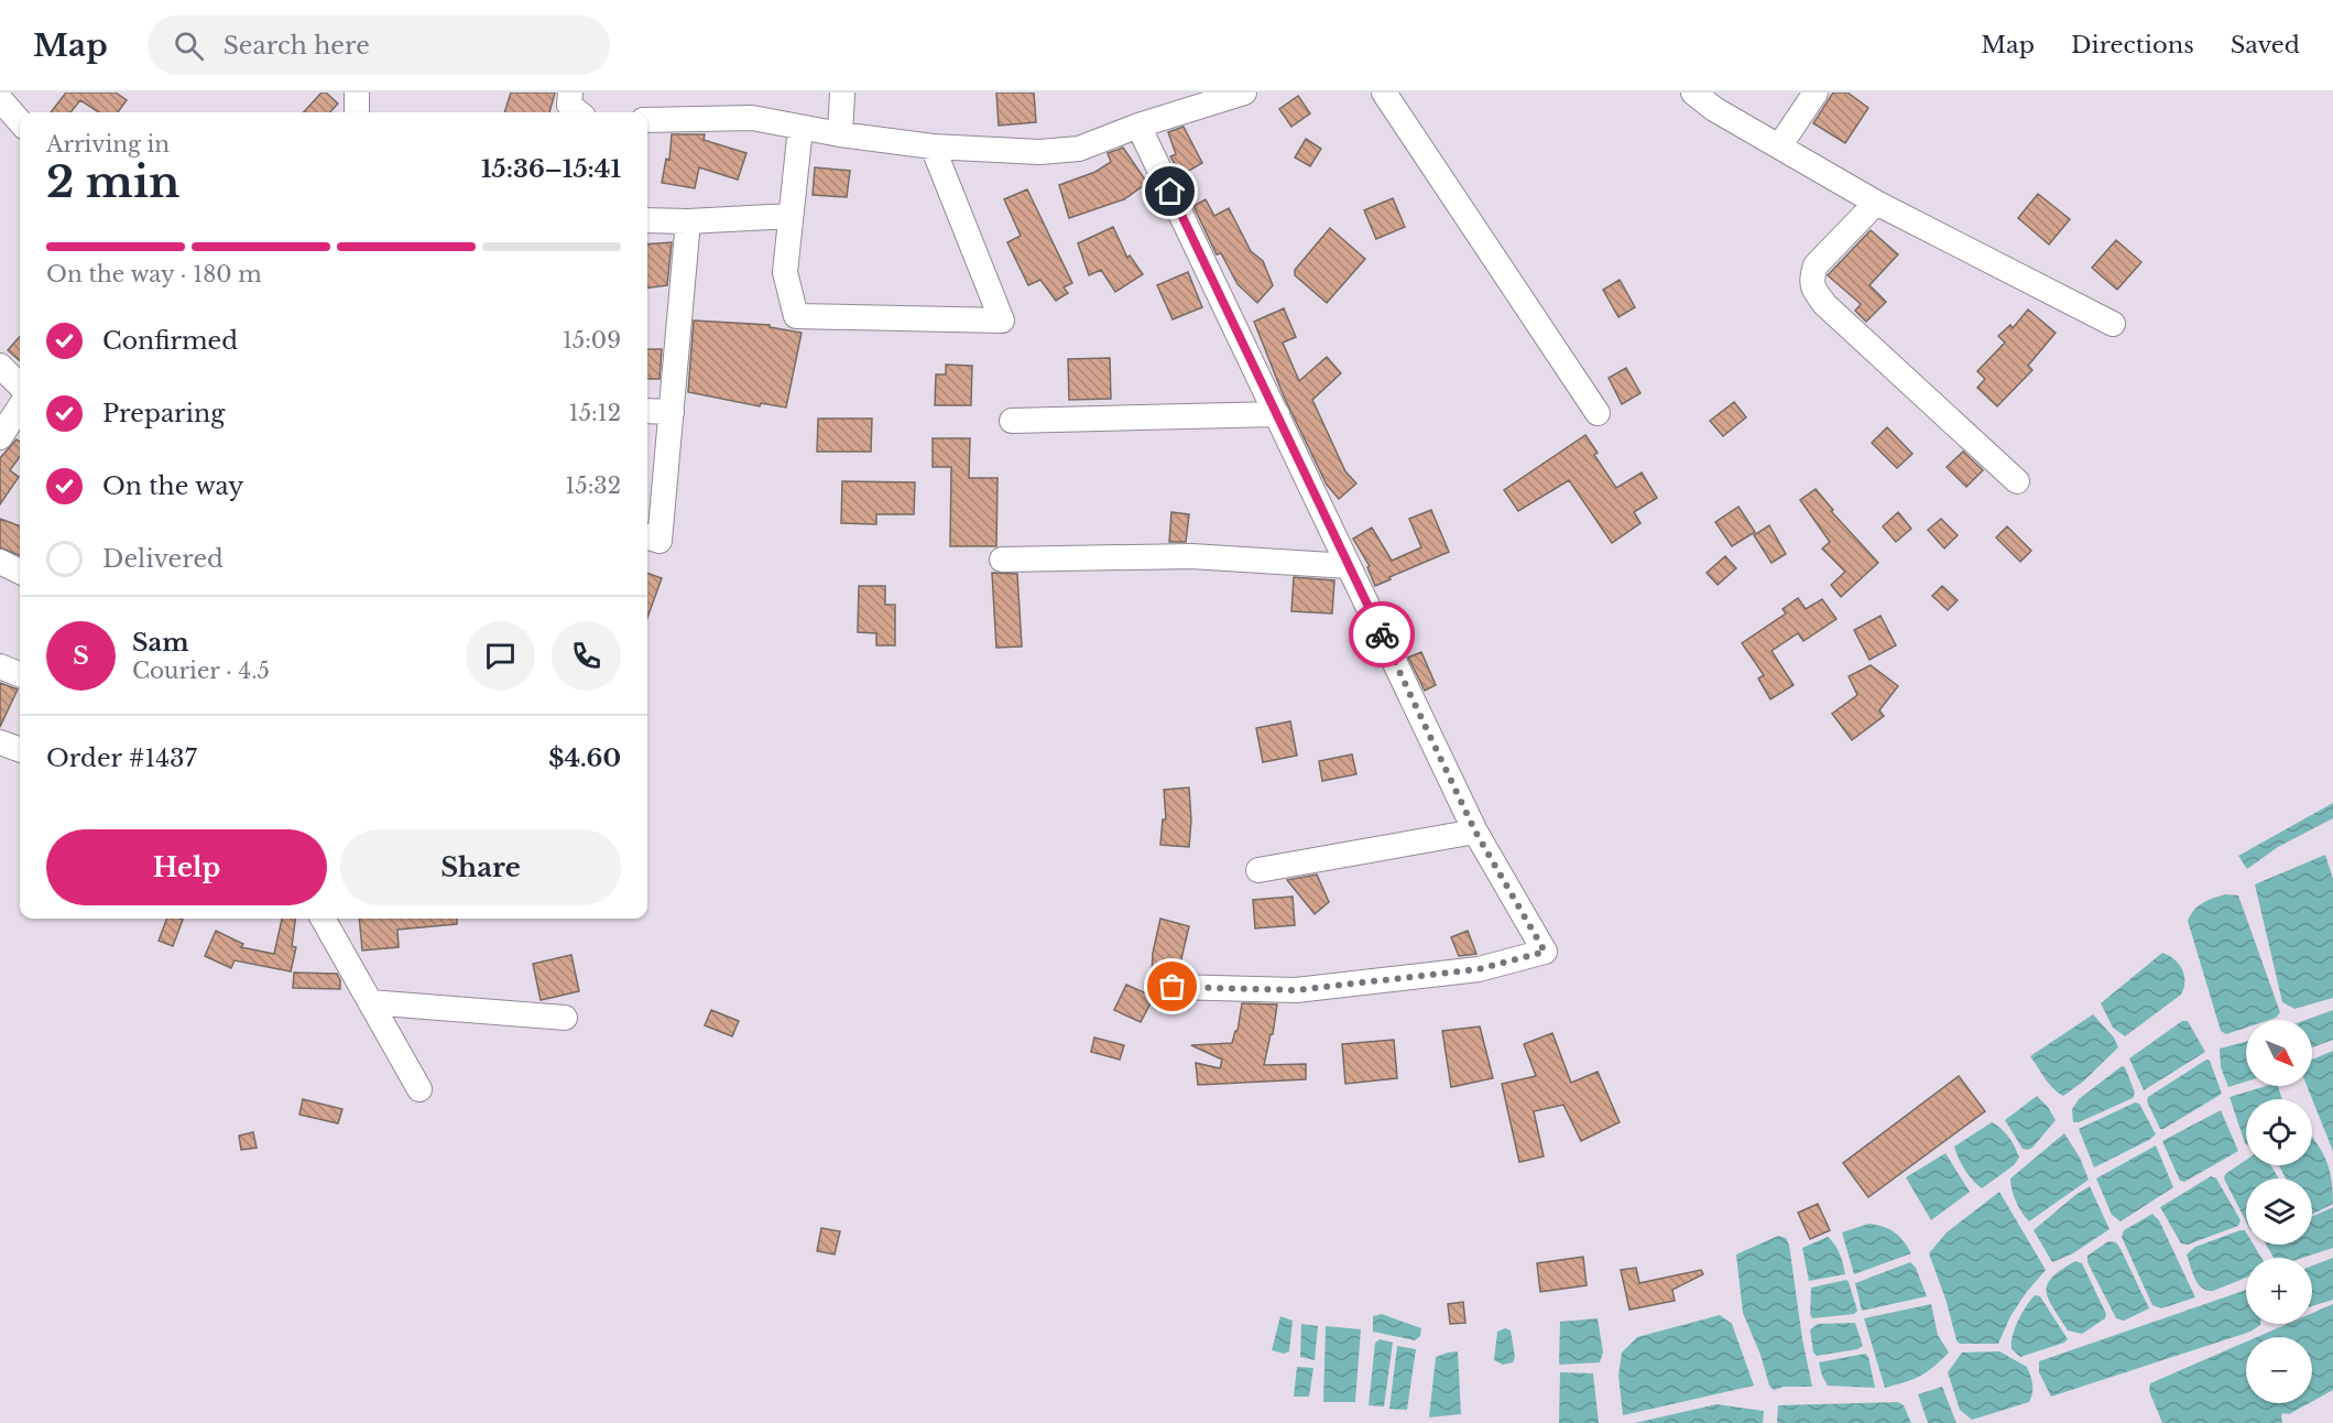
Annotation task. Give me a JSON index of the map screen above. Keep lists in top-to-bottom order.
{
  "north": "bottom right",
  "page": {
    "header": "Map",
    "search": "Search here",
    "nav": ["Map", "Directions", "Saved"],
    "heading": ["2 min", "Arriving in", "15:36–15:41"],
    "panel": [
      "Sam",
      "Courier · 4.5",
      "Order #1437",
      "$4.60"
    ],
    "bar": "On the way · 180 m",
    "list": [
      ["Confirmed", "15:09"],
      ["Preparing", "15:12"],
      ["On the way", "15:32"],
      "Delivered"
    ],
    "round": "S",
    "buttons": ["Help", "Share"],
    "map_buttons": ["+", "−"]
  }
}
